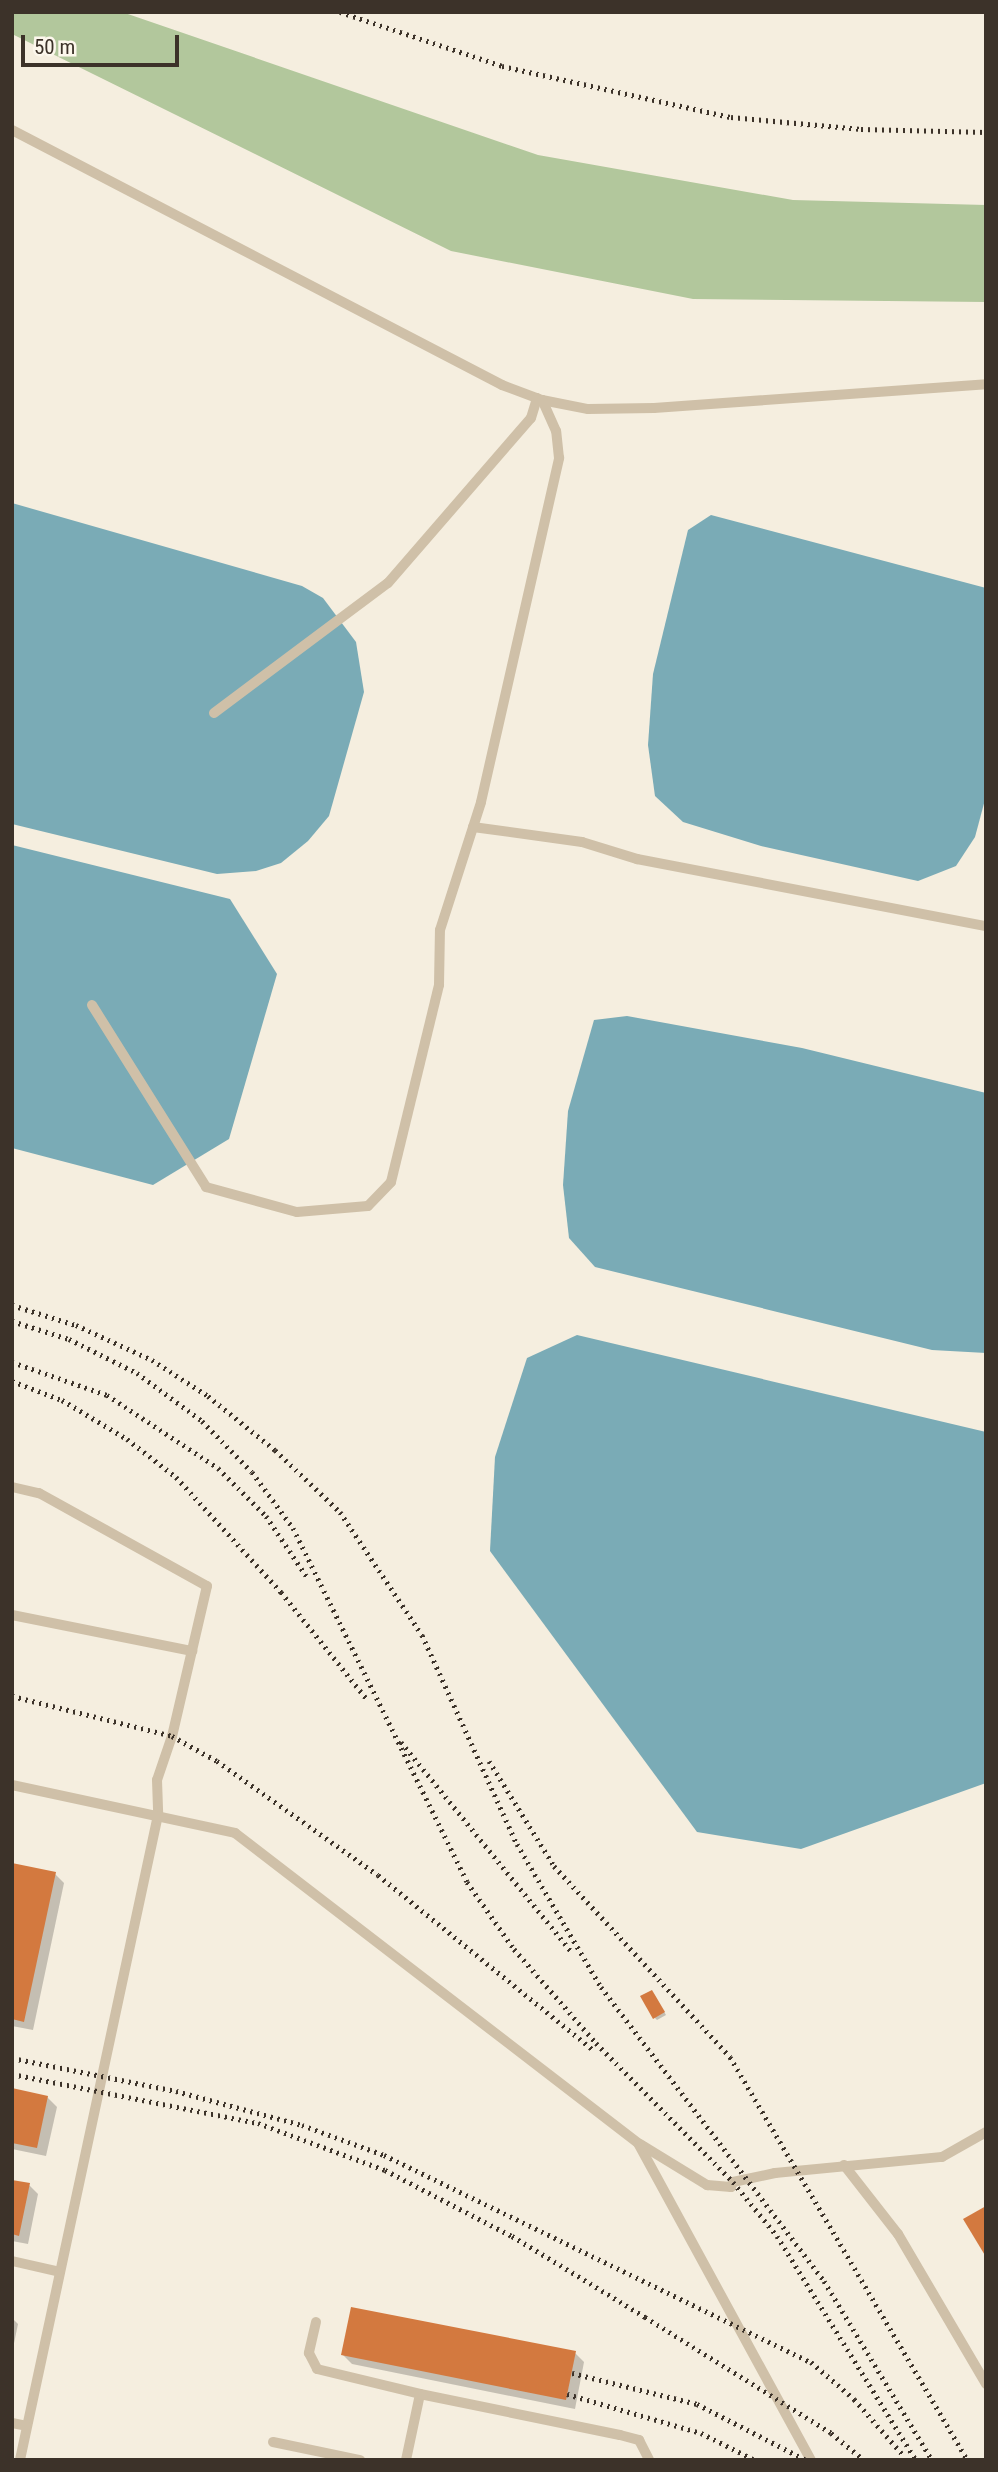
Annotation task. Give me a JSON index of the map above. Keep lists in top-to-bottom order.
{
  "scale_bar": "50 m"
}
